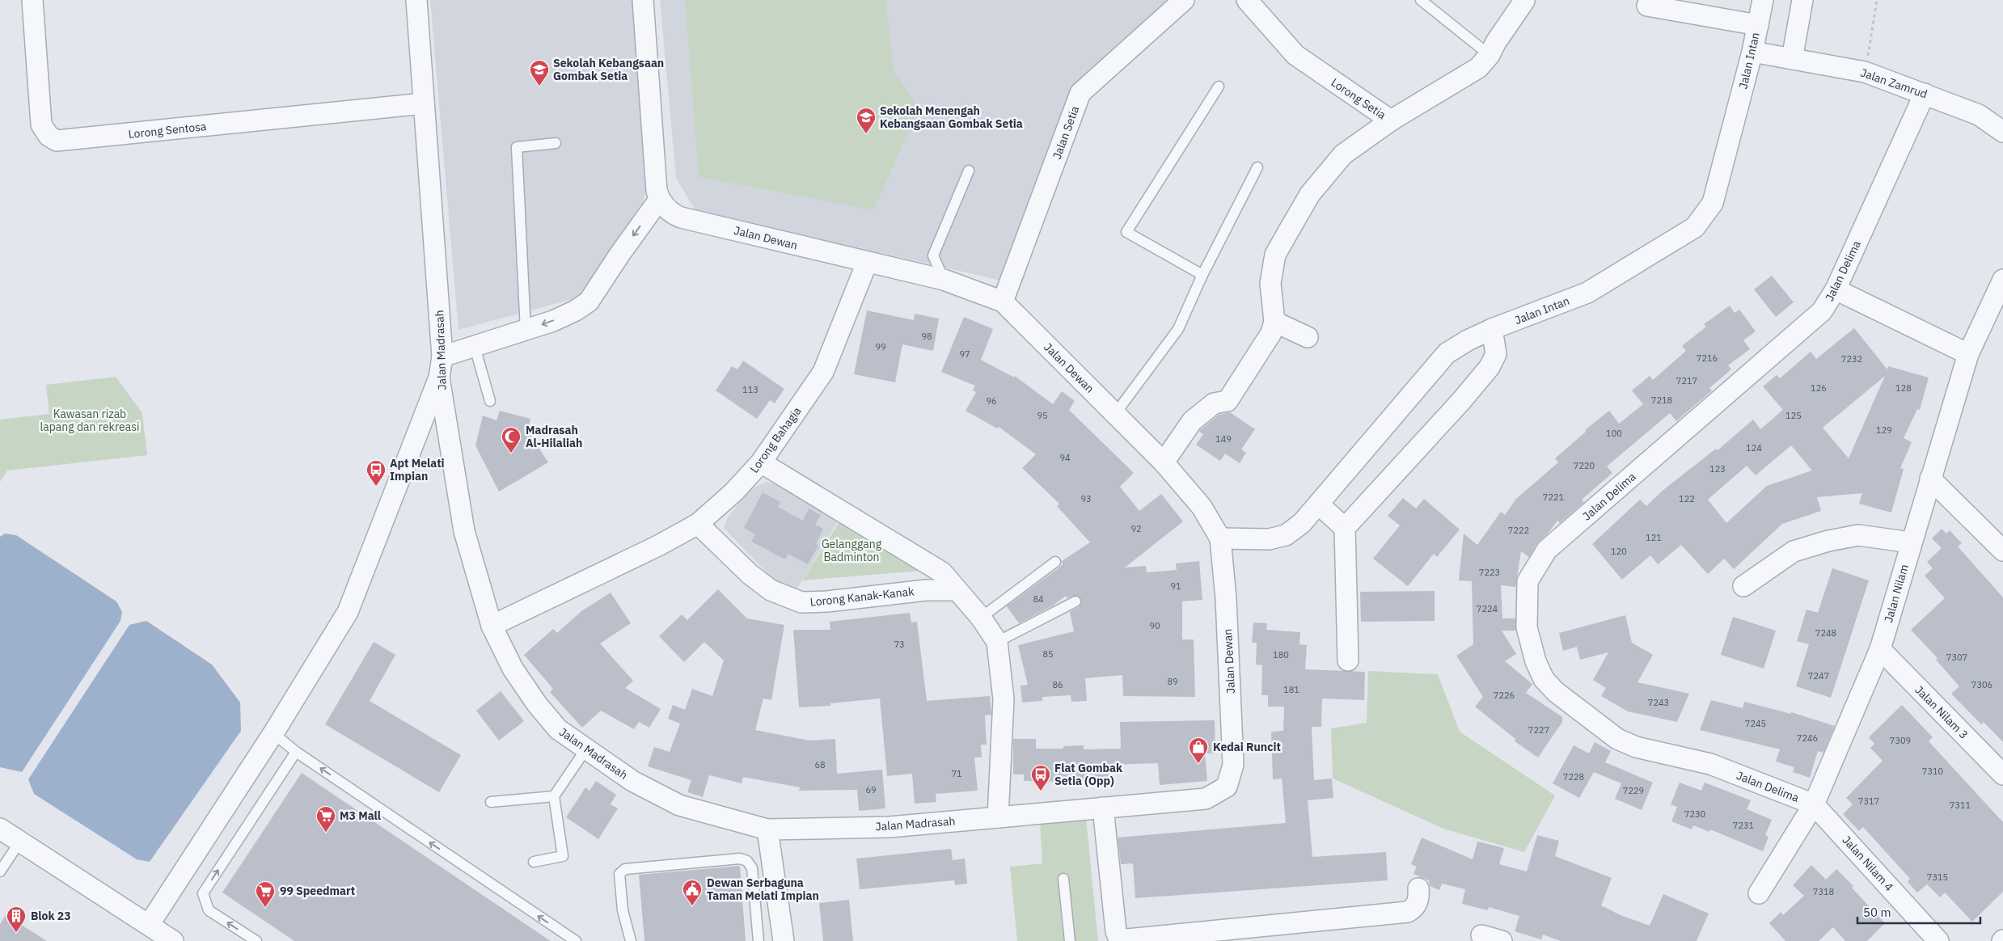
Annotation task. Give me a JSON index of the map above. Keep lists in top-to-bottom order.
{
  "streets": {
    "street": [
      "Jalan Intan",
      "Jalan Zamrud",
      "Lorong Setia",
      "Lorong Sentosa",
      "Jalan Setia",
      "Jalan Dewan",
      "Jalan Delima",
      "Jalan Madrasah",
      "Lorong Bahagia",
      "Jalan Nilam",
      "Lorong Kanak-Kanak",
      "Jalan Nilam 3",
      "Jalan Nilam 4"
    ]
  },
  "crossings": [
    ["Jalan Intan", "Jalan Zamrud"],
    ["Jalan Intan", "Jalan Dewan"],
    ["Jalan Zamrud", "Jalan Delima"],
    ["Lorong Sentosa", "Jalan Madrasah"],
    ["Jalan Setia", "Jalan Dewan"],
    ["Jalan Dewan", "Jalan Madrasah"],
    ["Jalan Dewan", "Lorong Bahagia"],
    ["Jalan Delima", "Jalan Nilam"],
    ["Jalan Delima", "Jalan Nilam 4"],
    ["Jalan Madrasah", "Lorong Bahagia"],
    ["Lorong Bahagia", "Lorong Kanak-Kanak"],
    ["Jalan Nilam", "Jalan Nilam 3"],
    ["Jalan Nilam", "Jalan Nilam 4"]
  ],
  "parks": ["Kawasan rizab lapang dan rekreasi", "Gelanggang Badminton"],
  "places": {
    "school or university": ["Sekolah Kebangsaan Gombak Setia", "Sekolah Menengah Kebangsaan Gombak Setia"],
    "mosque": ["Madrasah Al-Hilaliah"],
    "bus stop": ["Apt Melati Impian", "Flat Gombak Setia (Opp)"],
    "shop": ["Kedai Runcit"],
    "supermarket": ["M3 Mall", "99 Speedmart"],
    "public building": ["Dewan Serbaguna Taman Melati Impian"],
    "building": ["Blok 23"]
  },
  "house_numbers": [
    "98",
    "99",
    "97",
    "7216",
    "7232",
    "7217",
    "126",
    "128",
    "113",
    "7218",
    "96",
    "95",
    "125",
    "129",
    "100",
    "149",
    "124",
    "94",
    "7220",
    "123",
    "7221",
    "93",
    "122",
    "92",
    "7222",
    "121",
    "120",
    "7223",
    "91",
    "84",
    "7224",
    "90",
    "7248",
    "73",
    "85",
    "180",
    "7307",
    "7247",
    "89",
    "86",
    "7306",
    "181",
    "7226",
    "7243",
    "7245",
    "7227",
    "7246",
    "7309",
    "68",
    "7310",
    "71",
    "7228",
    "69",
    "7229",
    "7317",
    "7311",
    "7230",
    "7231",
    "7315",
    "7318"
  ],
  "scale_bar": "50 m"
}
